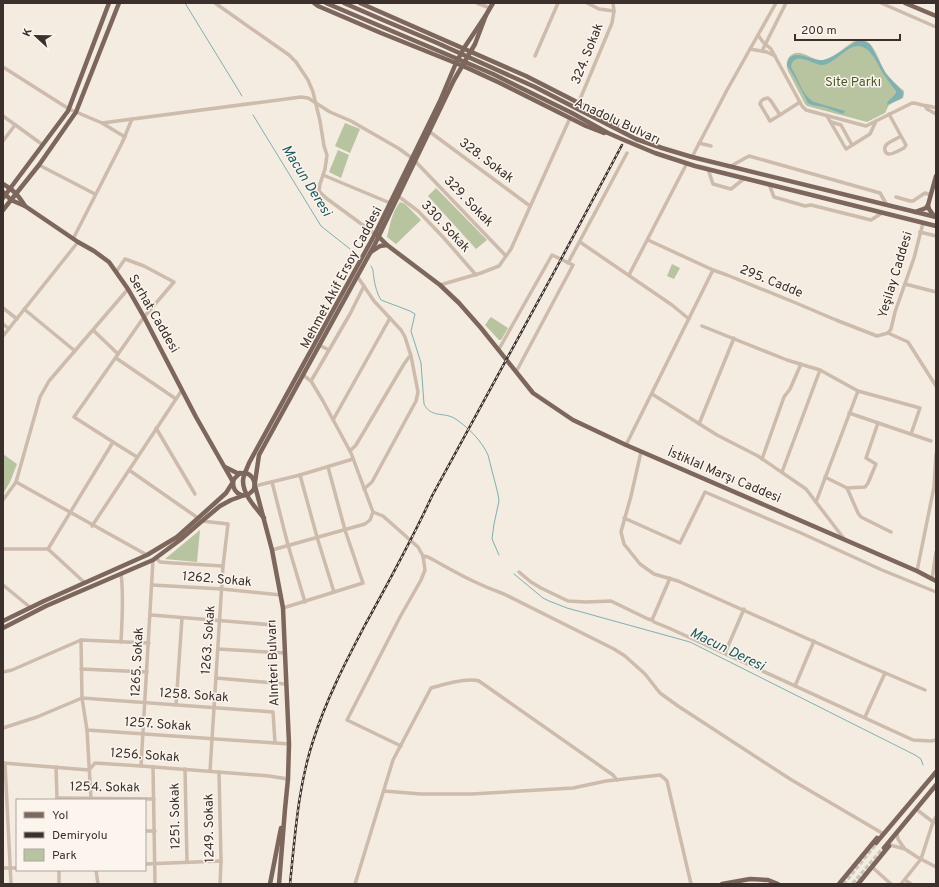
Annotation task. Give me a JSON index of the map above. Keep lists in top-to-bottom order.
{
  "streets": {
    "main road": [
      "Anadolu Bulvarı",
      "Mehmet Akif Ersoy Caddesi",
      "Serhat Caddesi",
      "İstiklal Marşı Caddesi",
      "Alınteri Bulvarı"
    ],
    "street": [
      "324. Sokak",
      "328. Sokak",
      "329. Sokak",
      "330. Sokak",
      "Yeşilay Caddesi",
      "295. Cadde",
      "1262. Sokak",
      "1263. Sokak",
      "1265. Sokak",
      "1258. Sokak",
      "1257. Sokak",
      "1256. Sokak",
      "1254. Sokak",
      "1251. Sokak",
      "1249. Sokak"
    ]
  },
  "crossings": [
    ["Anadolu Bulvarı", "Yeşilay Caddesi"],
    ["328. Sokak", "Mehmet Akif Ersoy Caddesi"],
    ["329. Sokak", "Mehmet Akif Ersoy Caddesi"],
    ["330. Sokak", "Mehmet Akif Ersoy Caddesi"],
    ["Yeşilay Caddesi", "295. Cadde"],
    ["Mehmet Akif Ersoy Caddesi", "Serhat Caddesi"],
    ["Mehmet Akif Ersoy Caddesi", "İstiklal Marşı Caddesi"],
    ["Mehmet Akif Ersoy Caddesi", "Alınteri Bulvarı"],
    ["Serhat Caddesi", "Alınteri Bulvarı"],
    ["1262. Sokak", "1263. Sokak"],
    ["1262. Sokak", "1265. Sokak"],
    ["1262. Sokak", "Alınteri Bulvarı"],
    ["1263. Sokak", "1258. Sokak"],
    ["1263. Sokak", "1257. Sokak"],
    ["1263. Sokak", "1256. Sokak"],
    ["1265. Sokak", "1258. Sokak"],
    ["1265. Sokak", "1257. Sokak"],
    ["1265. Sokak", "1256. Sokak"],
    ["Alınteri Bulvarı", "1257. Sokak"],
    ["Alınteri Bulvarı", "1256. Sokak"],
    ["1258. Sokak", "1257. Sokak"],
    ["1256. Sokak", "1251. Sokak"],
    ["1256. Sokak", "1249. Sokak"]
  ],
  "water": ["Macun Deresi"],
  "parks": ["Site Parkı"],
  "legend": ["Yol", "Demiryolu", "Park"],
  "scale_bar": "200 m",
  "north": "left"
}
